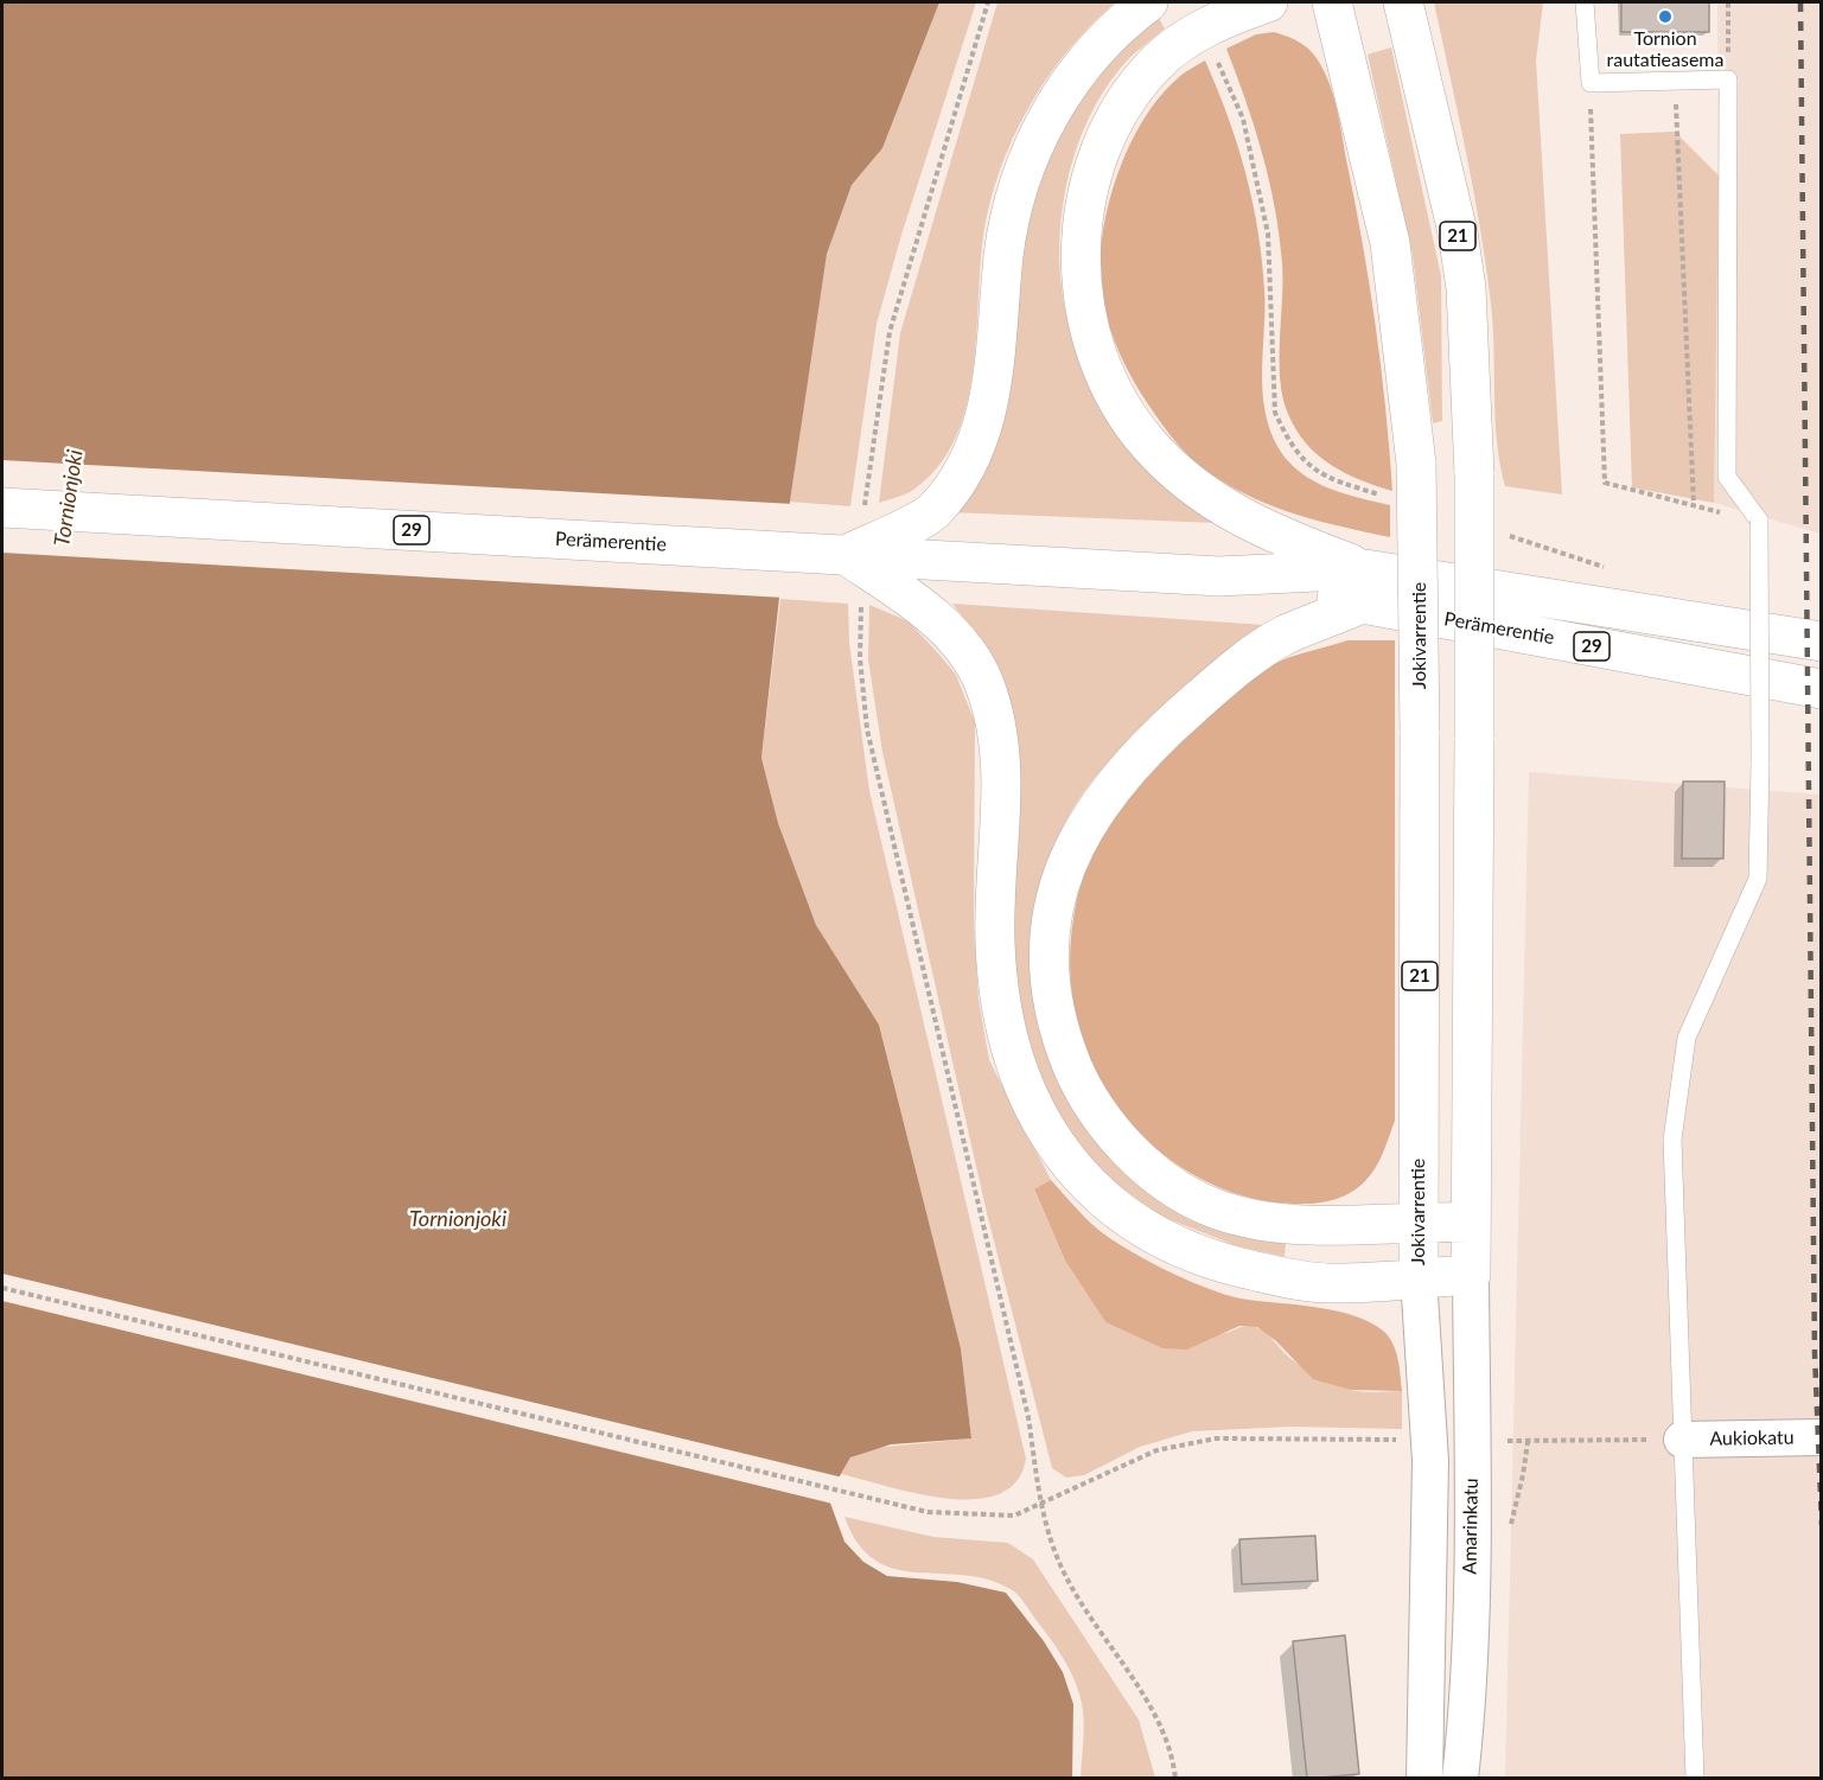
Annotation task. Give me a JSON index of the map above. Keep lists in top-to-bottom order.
{
  "streets": {
    "highway": [
      "21",
      "29",
      "Perämerentie",
      "Jokivarrentie"
    ],
    "street": ["Aukiokatu", "Amarinkatu"]
  },
  "crossings": [
    ["21", "Amarinkatu"]
  ],
  "water": ["Tornionjoki"],
  "places": ["Tornion rautatieasema"]
}
